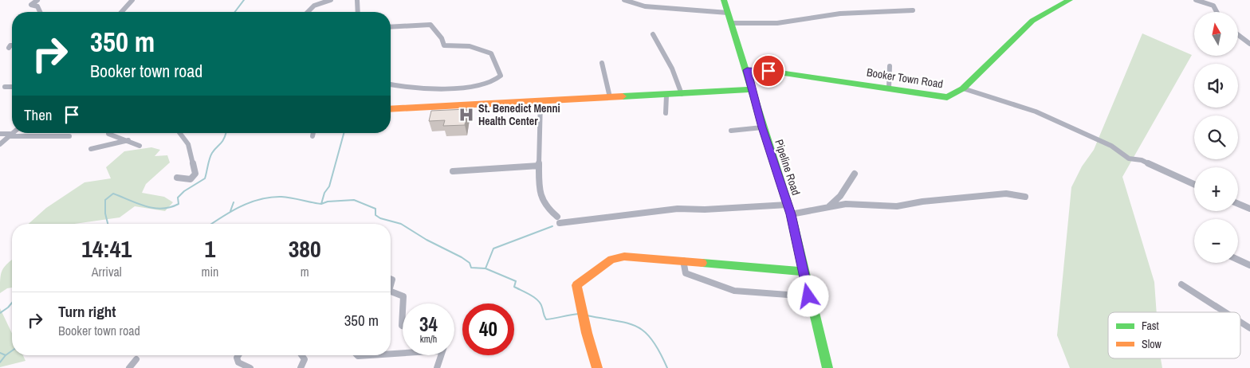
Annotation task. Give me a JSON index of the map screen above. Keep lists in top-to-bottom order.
{
  "streets": {
    "street": ["Booker Town Road", "Pipeline Road"]
  },
  "crossings": [
    ["Booker Town Road", "Pipeline Road"]
  ],
  "places": {
    "hospital": ["St. Benedict Menni Health Center"]
  },
  "legend": ["Fast", "Slow"],
  "north": "top",
  "page": {
    "map_buttons": ["+", "−"],
    "turn": ["350 m", "Booker town road"],
    "then": "Then",
    "eta": [
      "14:41",
      "Arrival",
      "1",
      "min",
      "380",
      "m"
    ],
    "list": [
      {
        "name": "Turn right",
        "note": "Booker town road",
        "value": "350 m"
      }
    ],
    "speed": "34 km/h",
    "limit": "40"
  }
}
